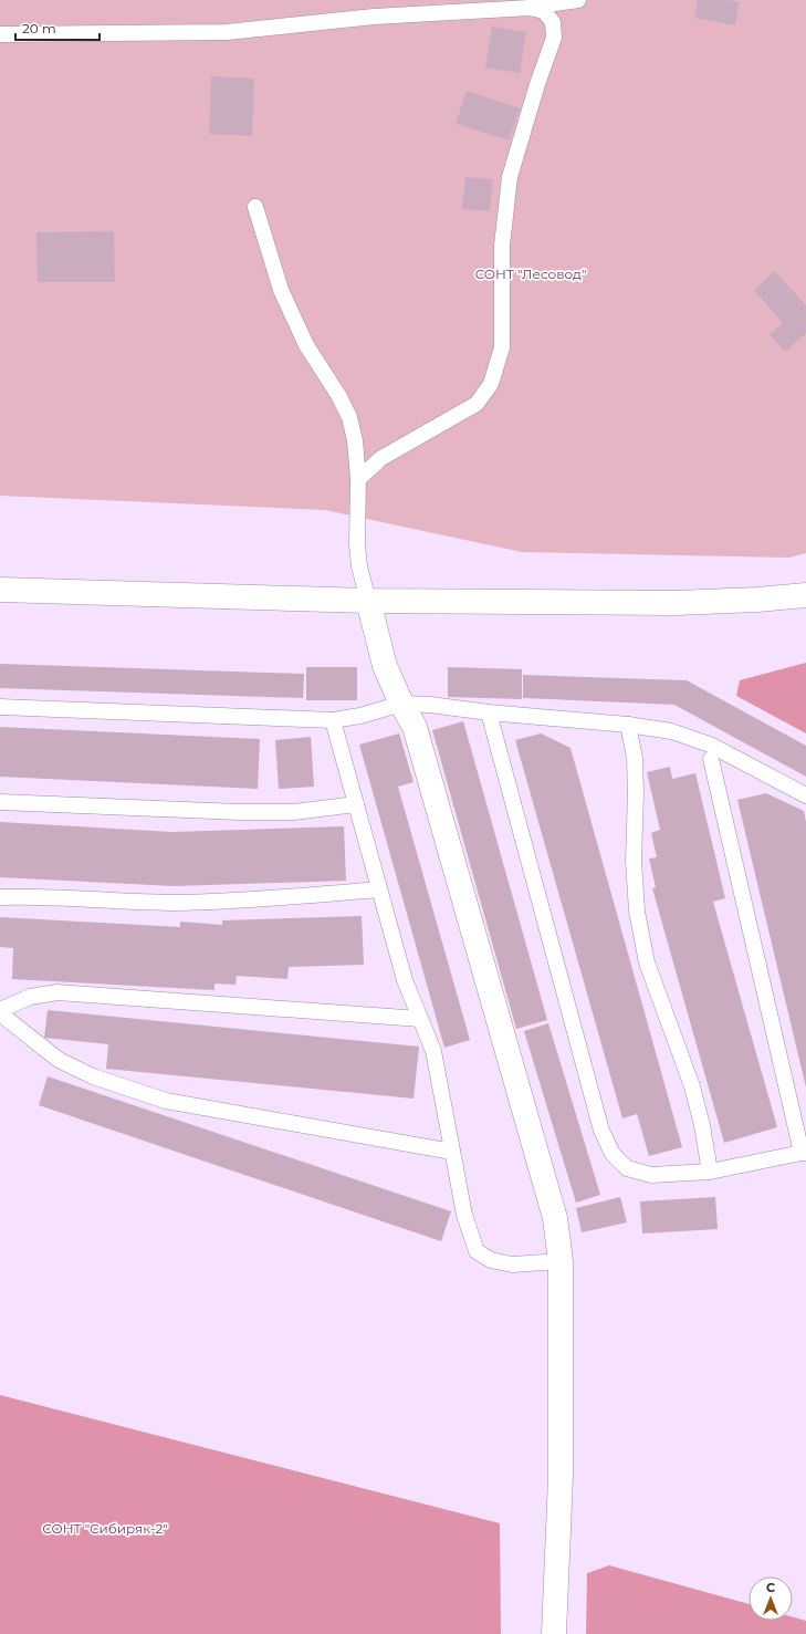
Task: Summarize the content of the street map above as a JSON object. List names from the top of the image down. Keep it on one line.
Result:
{"parks":["СОНТ \"Лесовод\"","СОНТ \"Сибиряк-2\""],"scale_bar":"20 m","north":"top"}
